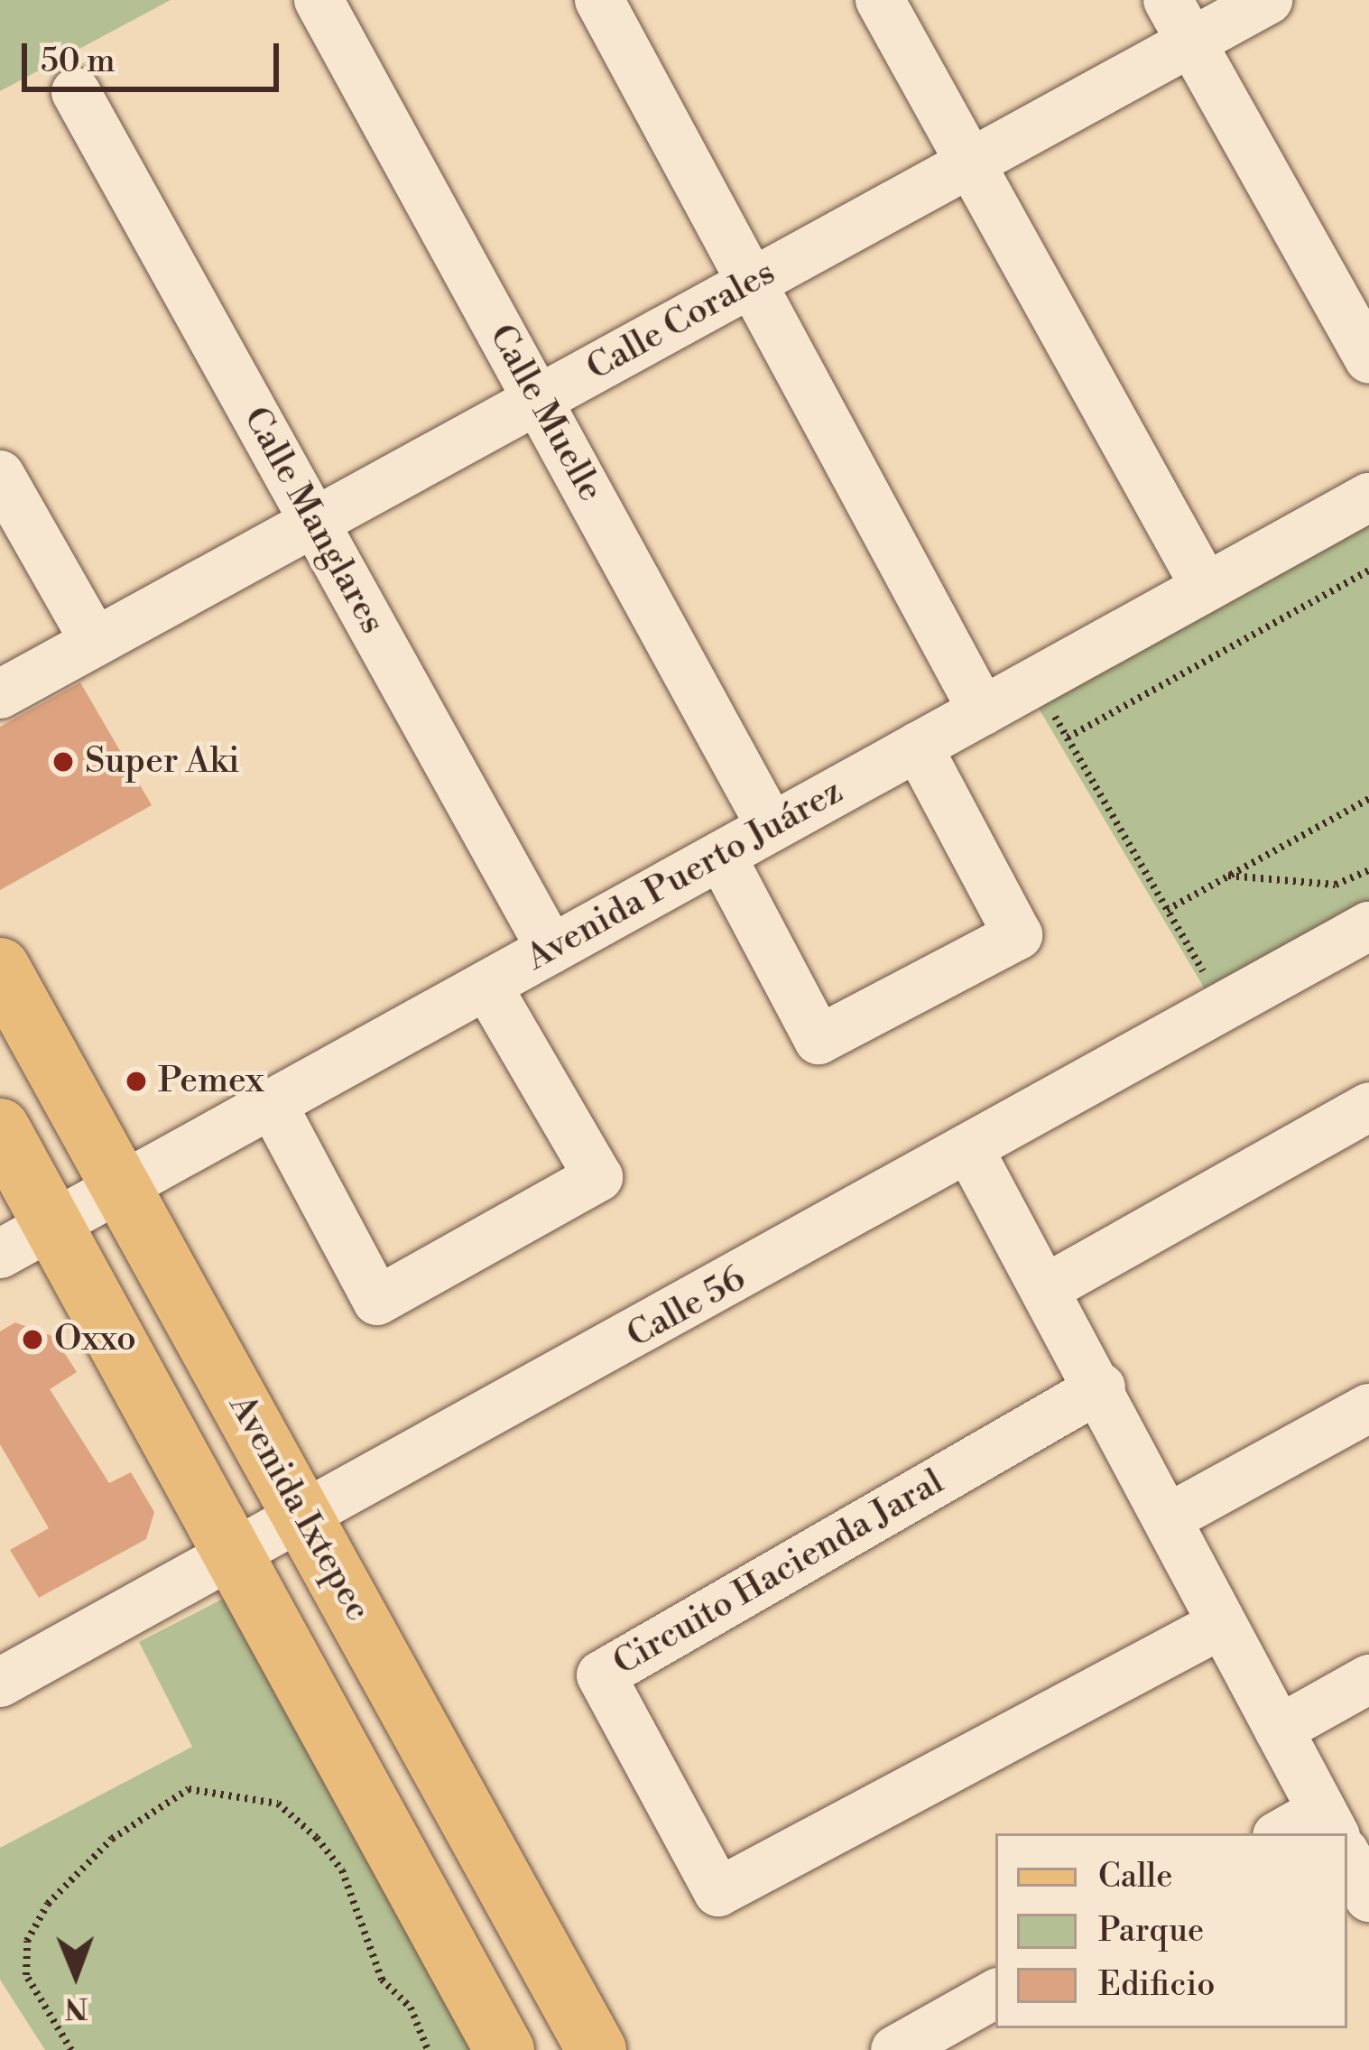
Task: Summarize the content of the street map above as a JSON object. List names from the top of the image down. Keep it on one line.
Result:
{"streets":{"main road":["Avenida Ixtepec"],"street":["Calle Corales","Calle Muelle","Calle Manglares","Avenida Puerto Juárez","Calle 56","Circuito Hacienda Jaral"]},"crossings":[["Calle Corales","Calle Muelle"],["Calle Corales","Calle Manglares"],["Calle Muelle","Avenida Puerto Juárez"],["Calle Manglares","Avenida Puerto Juárez"],["Avenida Puerto Juárez","Avenida Ixtepec"],["Calle 56","Avenida Ixtepec"]],"places":["Super Aki","Pemex","Oxxo"],"legend":["Calle","Parque","Edificio"],"scale_bar":"50 m","north":"bottom"}
